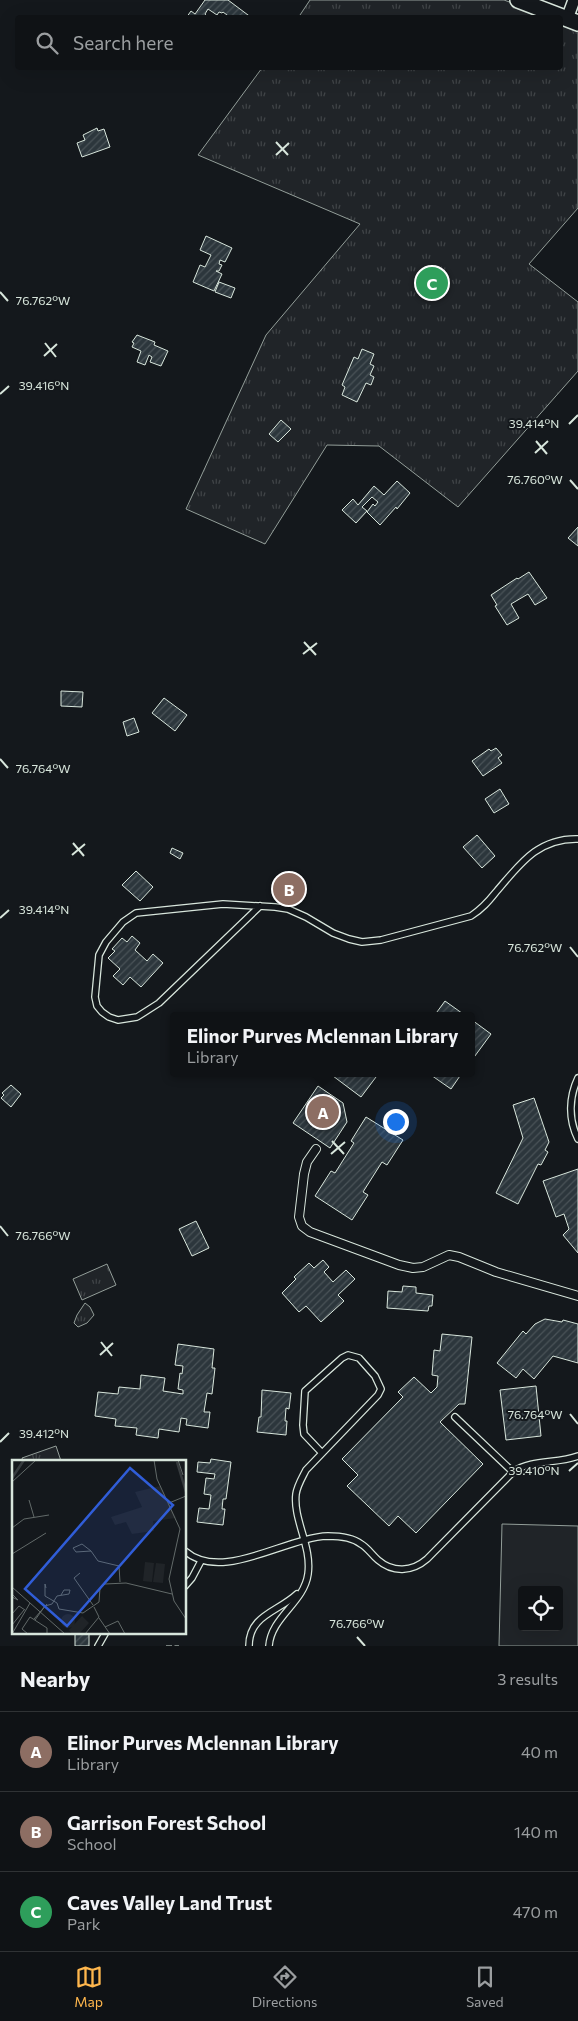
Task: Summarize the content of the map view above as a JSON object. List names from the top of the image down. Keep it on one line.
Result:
{"page":{"search":"Search here","pins":["C","B","A"],"popup":["Elinor Purves Mclennan Library","Library"],"heading":["Nearby","3 results"],"list":[{"mark":"A","name":"Elinor Purves Mclennan Library","note":"Library","value":"40 m"},{"mark":"B","name":"Garrison Forest School","note":"School","value":"140 m"},{"mark":"C","name":"Caves Valley Land Trust","note":"Park","value":"470 m"}],"nav":["Map","Directions","Saved"]},"coordinates":["76.762°W","39.416°N","39.414°N","76.760°W","76.764°W","76.766°W","39.412°N","39.410°N"]}
